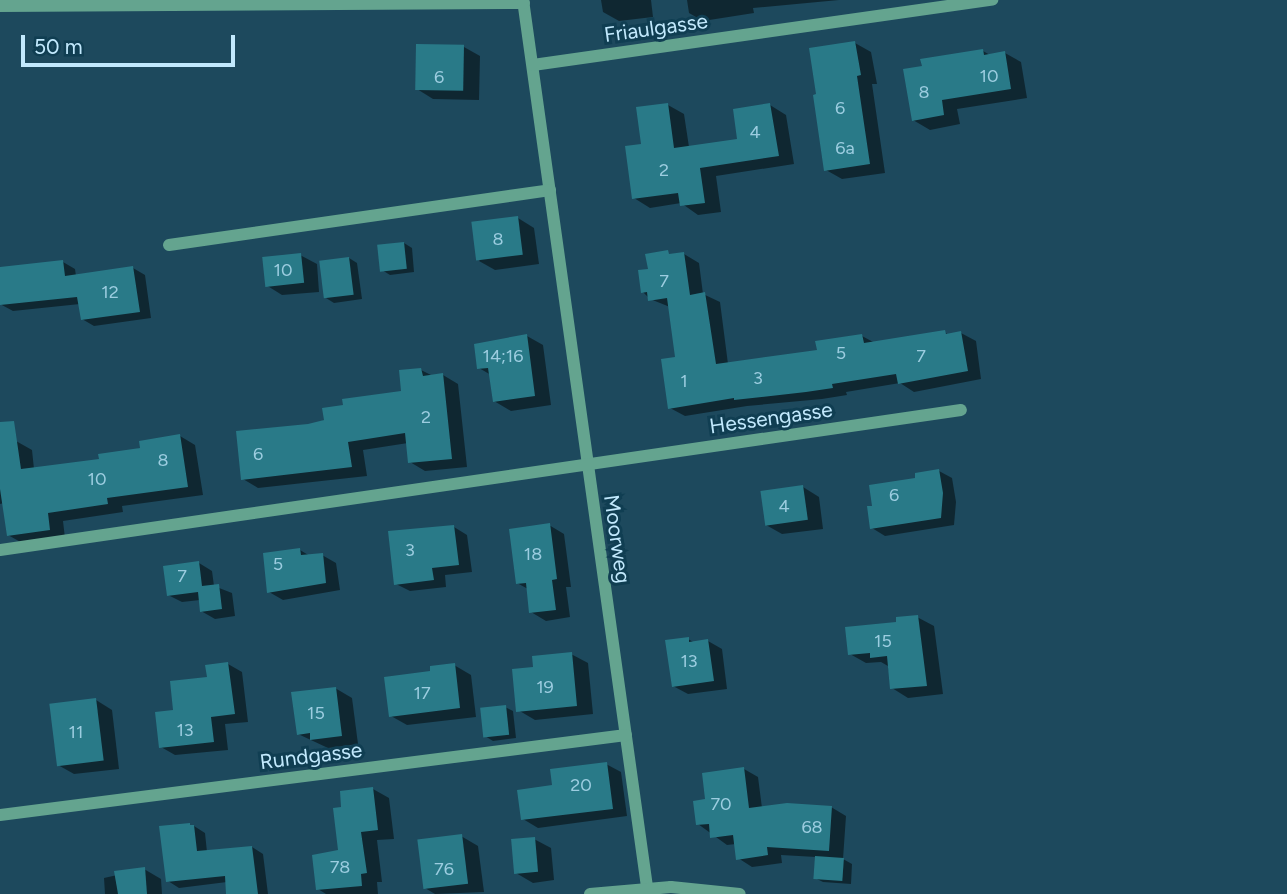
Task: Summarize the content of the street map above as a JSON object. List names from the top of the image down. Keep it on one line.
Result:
{"streets":{"street":["Friaulgasse","Hessengasse","Moorweg","Rundgasse"]},"crossings":[["Friaulgasse","Moorweg"],["Hessengasse","Moorweg"],["Moorweg","Rundgasse"]],"house_numbers":["10","6","8","6","4","6a","2","8","10","7","12","5","14;16","7","3","1","2","6","8","10","6","4","3","18","5","7","15","13","19","17","15","13","11","20","70","68","78","76"],"scale_bar":"50 m"}
